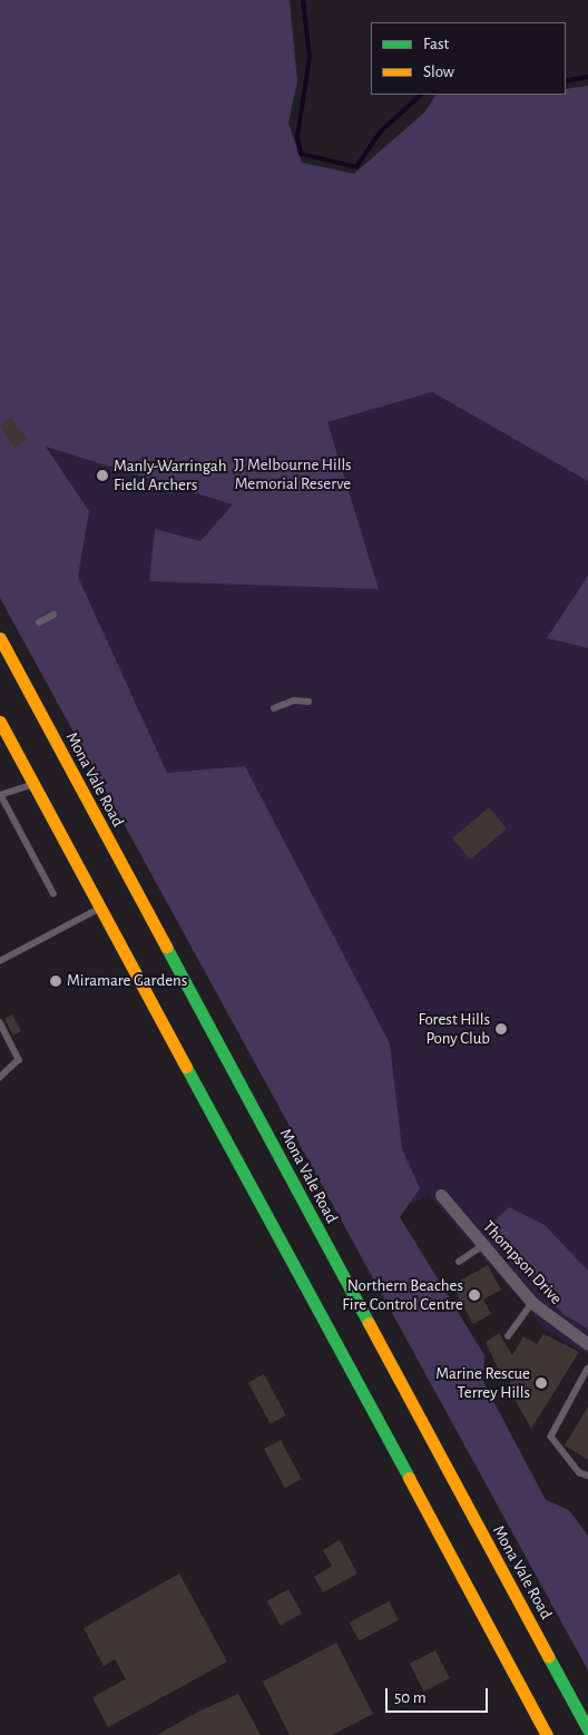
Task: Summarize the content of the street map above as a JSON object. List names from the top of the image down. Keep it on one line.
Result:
{"streets":{"highway":["Mona Vale Road"],"street":["Thompson Drive"]},"parks":["JJ Melbourne Hills Memorial Reserve"],"places":["Manly-Warringah Field Archers","Miramare Gardens","Forest Hills Pony Club","Northern Beaches Fire Control Centre","Marine Rescue Terrey Hills"],"legend":["Fast","Slow"],"scale_bar":"50 m"}
